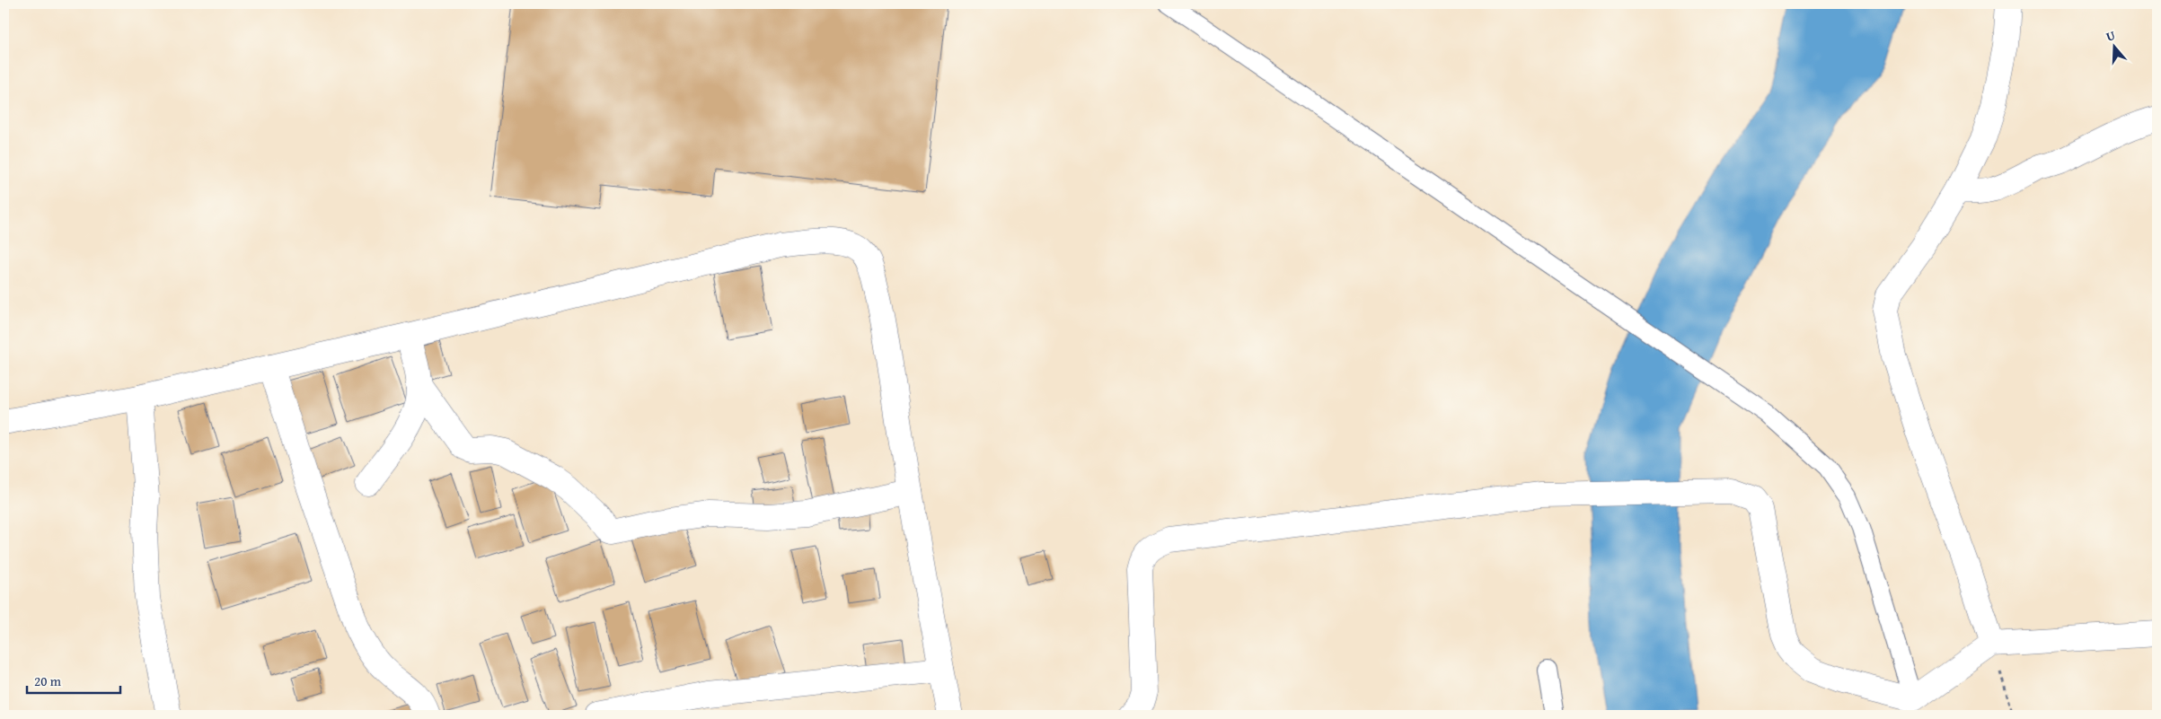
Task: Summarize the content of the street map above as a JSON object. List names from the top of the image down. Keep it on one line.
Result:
{"scale_bar":"20 m","north":"top"}
